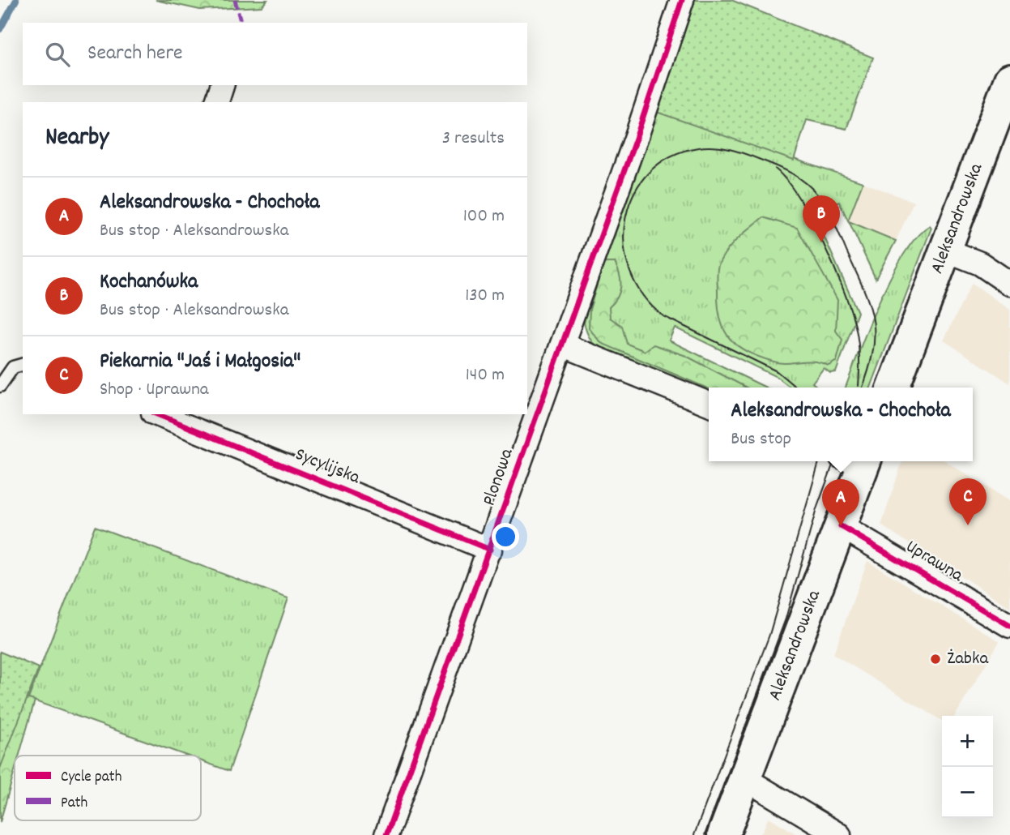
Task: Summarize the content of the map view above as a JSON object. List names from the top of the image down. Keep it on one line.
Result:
{"streets":{"main road":["Aleksandrowska"],"street":["Sycylijska","Plonowa","Uprawna"]},"crossings":[["Aleksandrowska","Uprawna"],["Sycylijska","Plonowa"]],"places":["Żabka"],"legend":["Cycle path","Path"],"page":{"search":"Search here","heading":["Nearby","3 results"],"list":[{"mark":"A","name":"Aleksandrowska - Chochoła","note":"Bus stop · Aleksandrowska","value":"100 m"},{"mark":"B","name":"Kochanówka","note":"Bus stop · Aleksandrowska","value":"130 m"},{"mark":"C","name":"Piekarnia \"Jaś i Małgosia\"","note":"Shop · Uprawna","value":"140 m"}],"pins":["B","C","A"],"popup":["Aleksandrowska - Chochoła","Bus stop"],"map_buttons":["+","−"]}}
